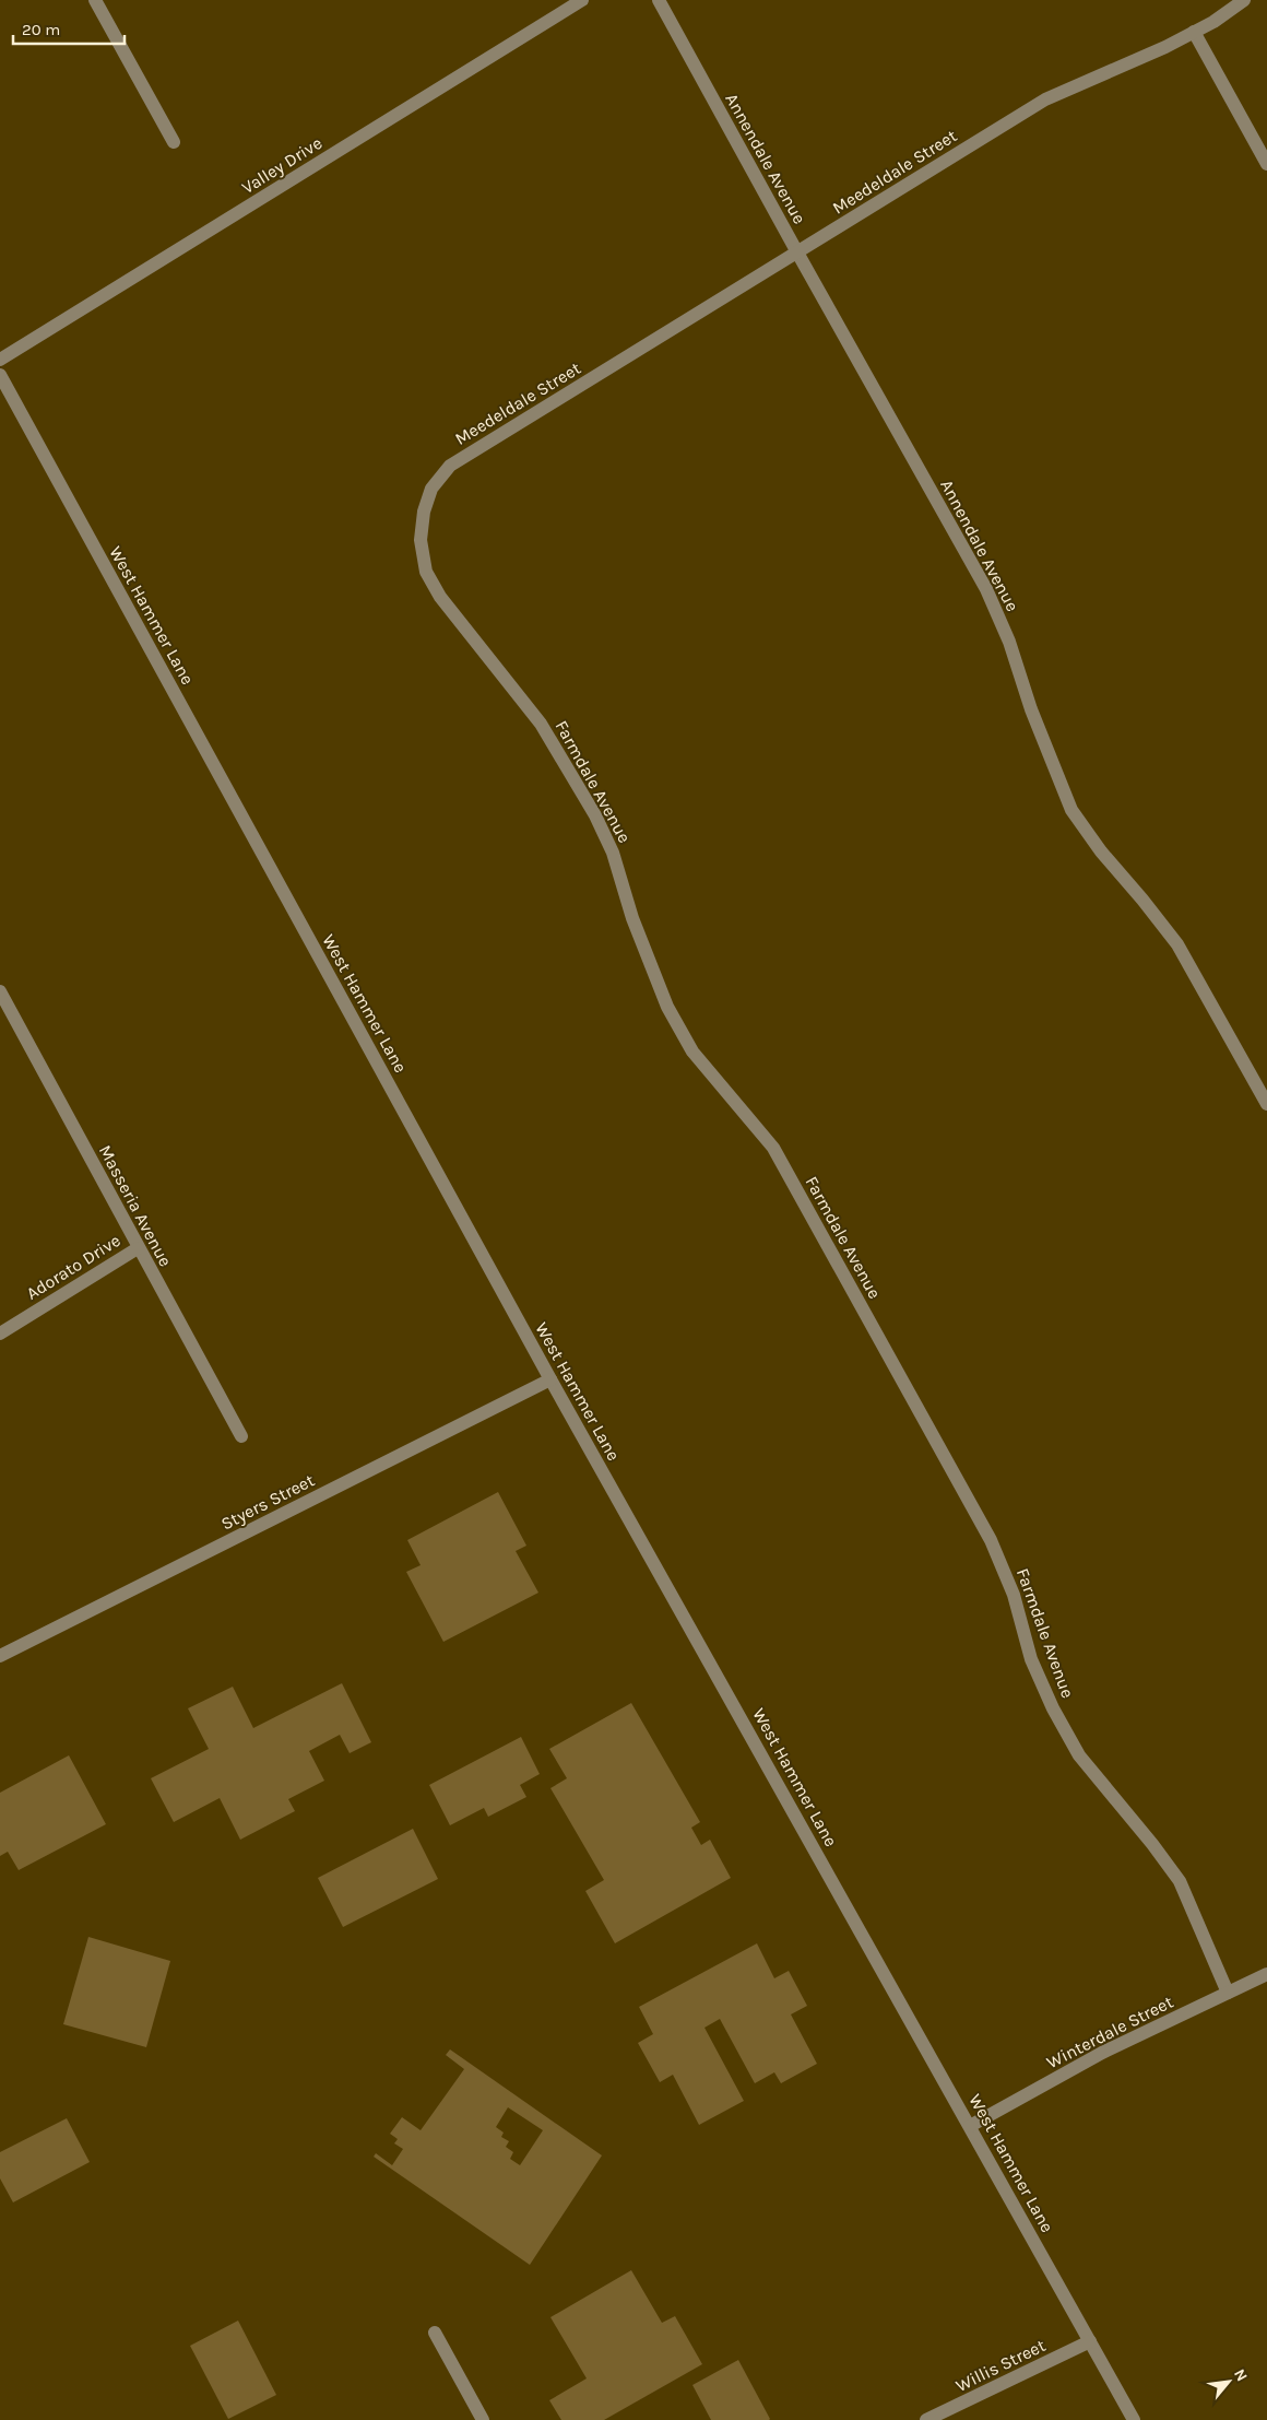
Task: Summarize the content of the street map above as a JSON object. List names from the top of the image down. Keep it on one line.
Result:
{"streets":{"street":["Annendale Avenue","Valley Drive","Meedeldale Street","West Hammer Lane","Farmdale Avenue","Masseria Avenue","Adorato Drive","Styers Street","Winterdale Street","Willis Street"]},"crossings":[["Annendale Avenue","Meedeldale Street"],["Meedeldale Street","Farmdale Avenue"],["West Hammer Lane","Styers Street"],["West Hammer Lane","Winterdale Street"],["West Hammer Lane","Willis Street"],["Farmdale Avenue","Winterdale Street"],["Masseria Avenue","Adorato Drive"]],"scale_bar":"20 m","north":"top right"}
